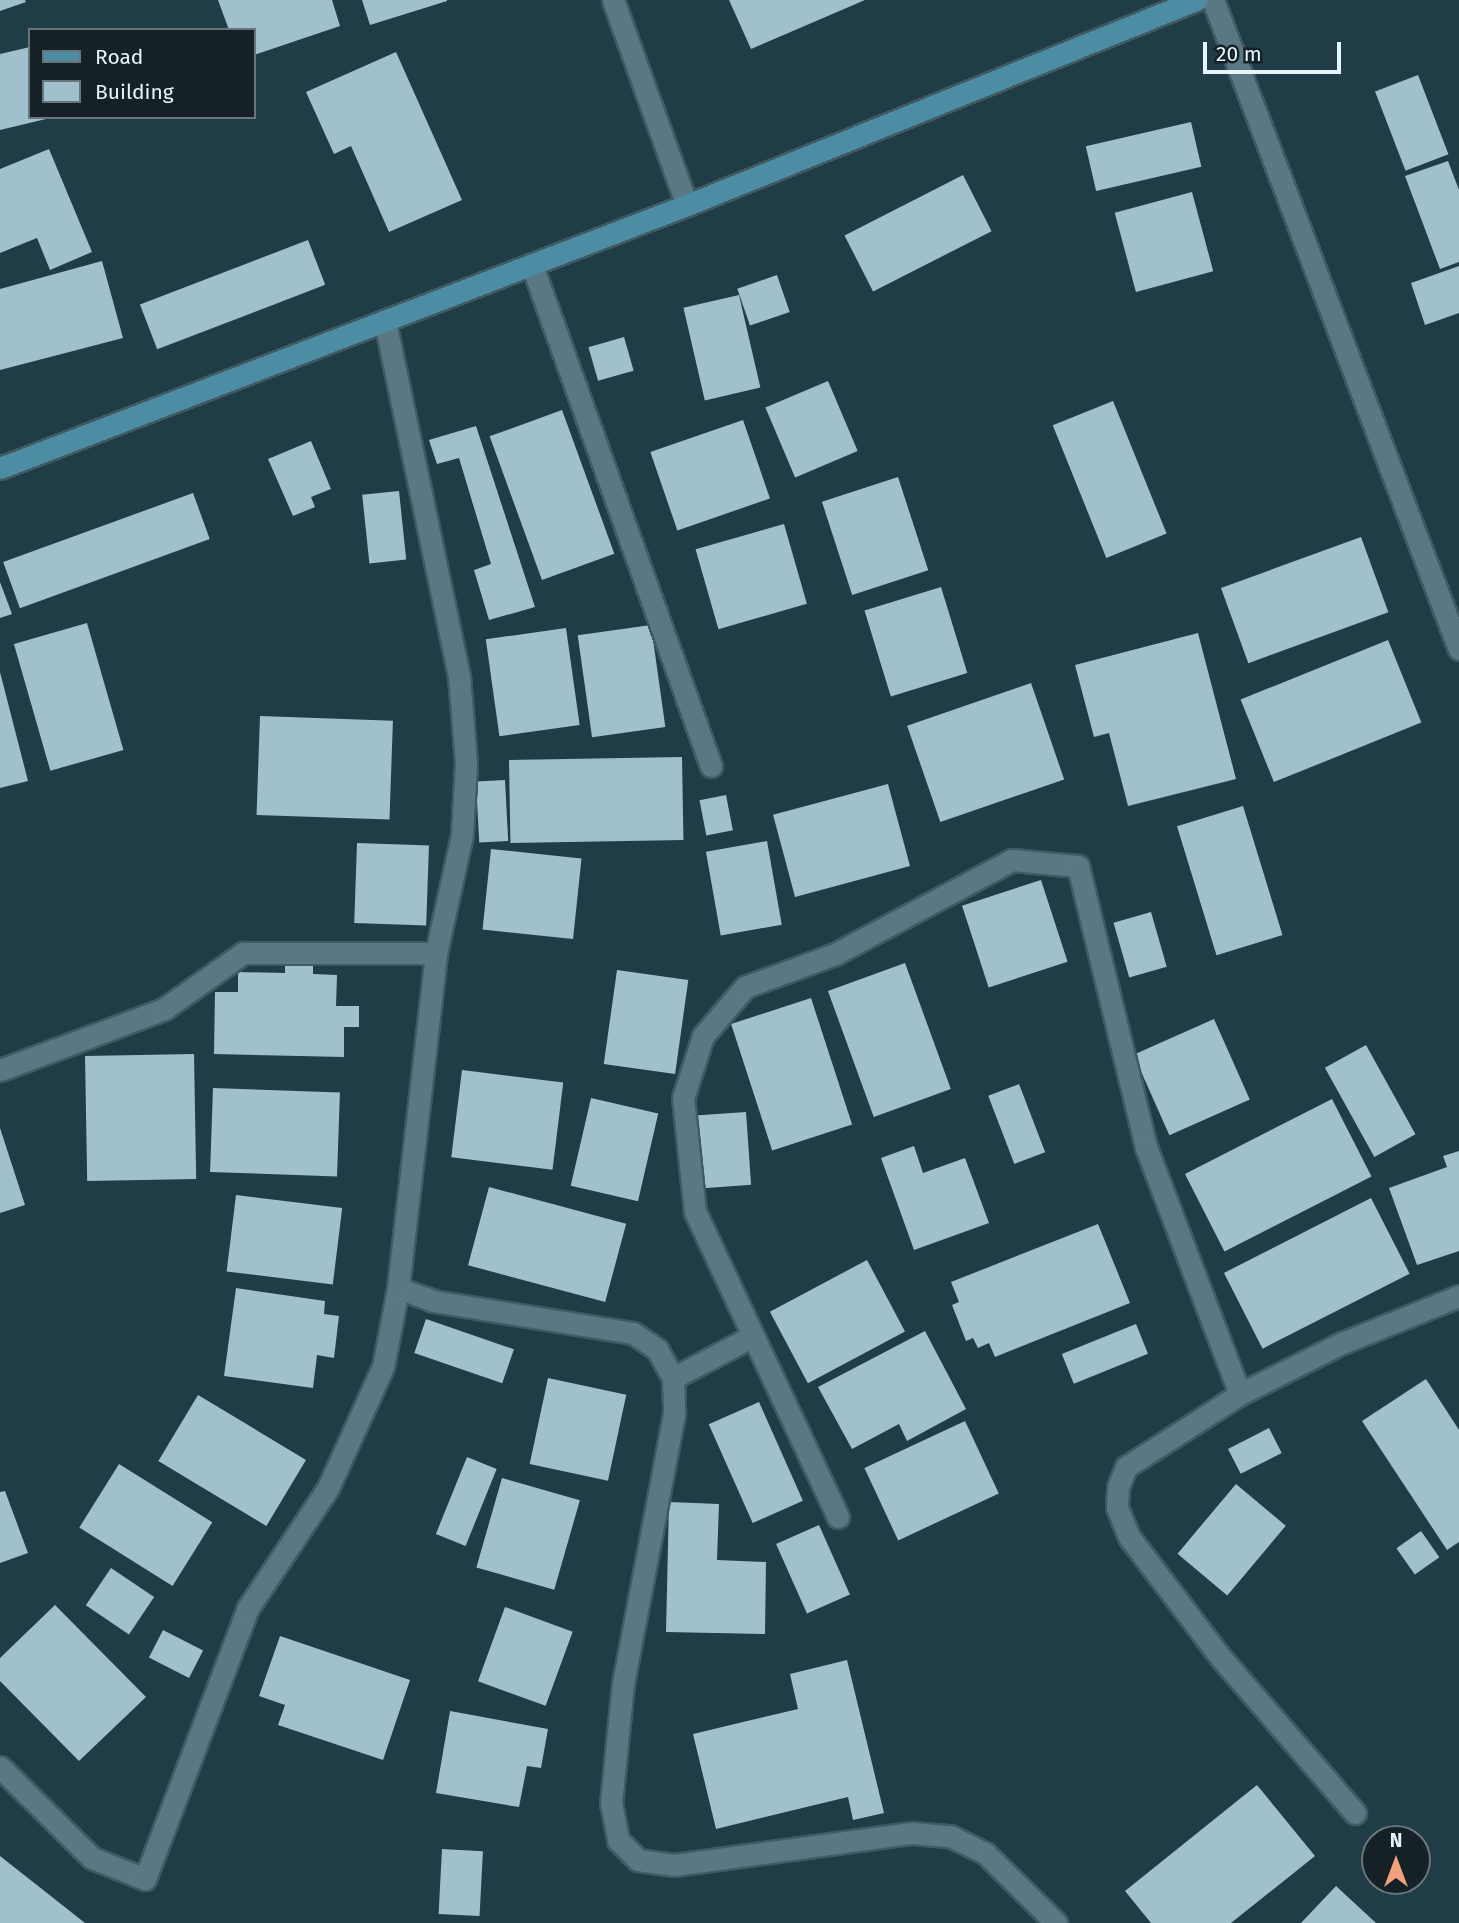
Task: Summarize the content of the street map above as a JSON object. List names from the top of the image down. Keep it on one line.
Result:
{"legend":["Road","Building"],"scale_bar":"20 m","north":"top"}
